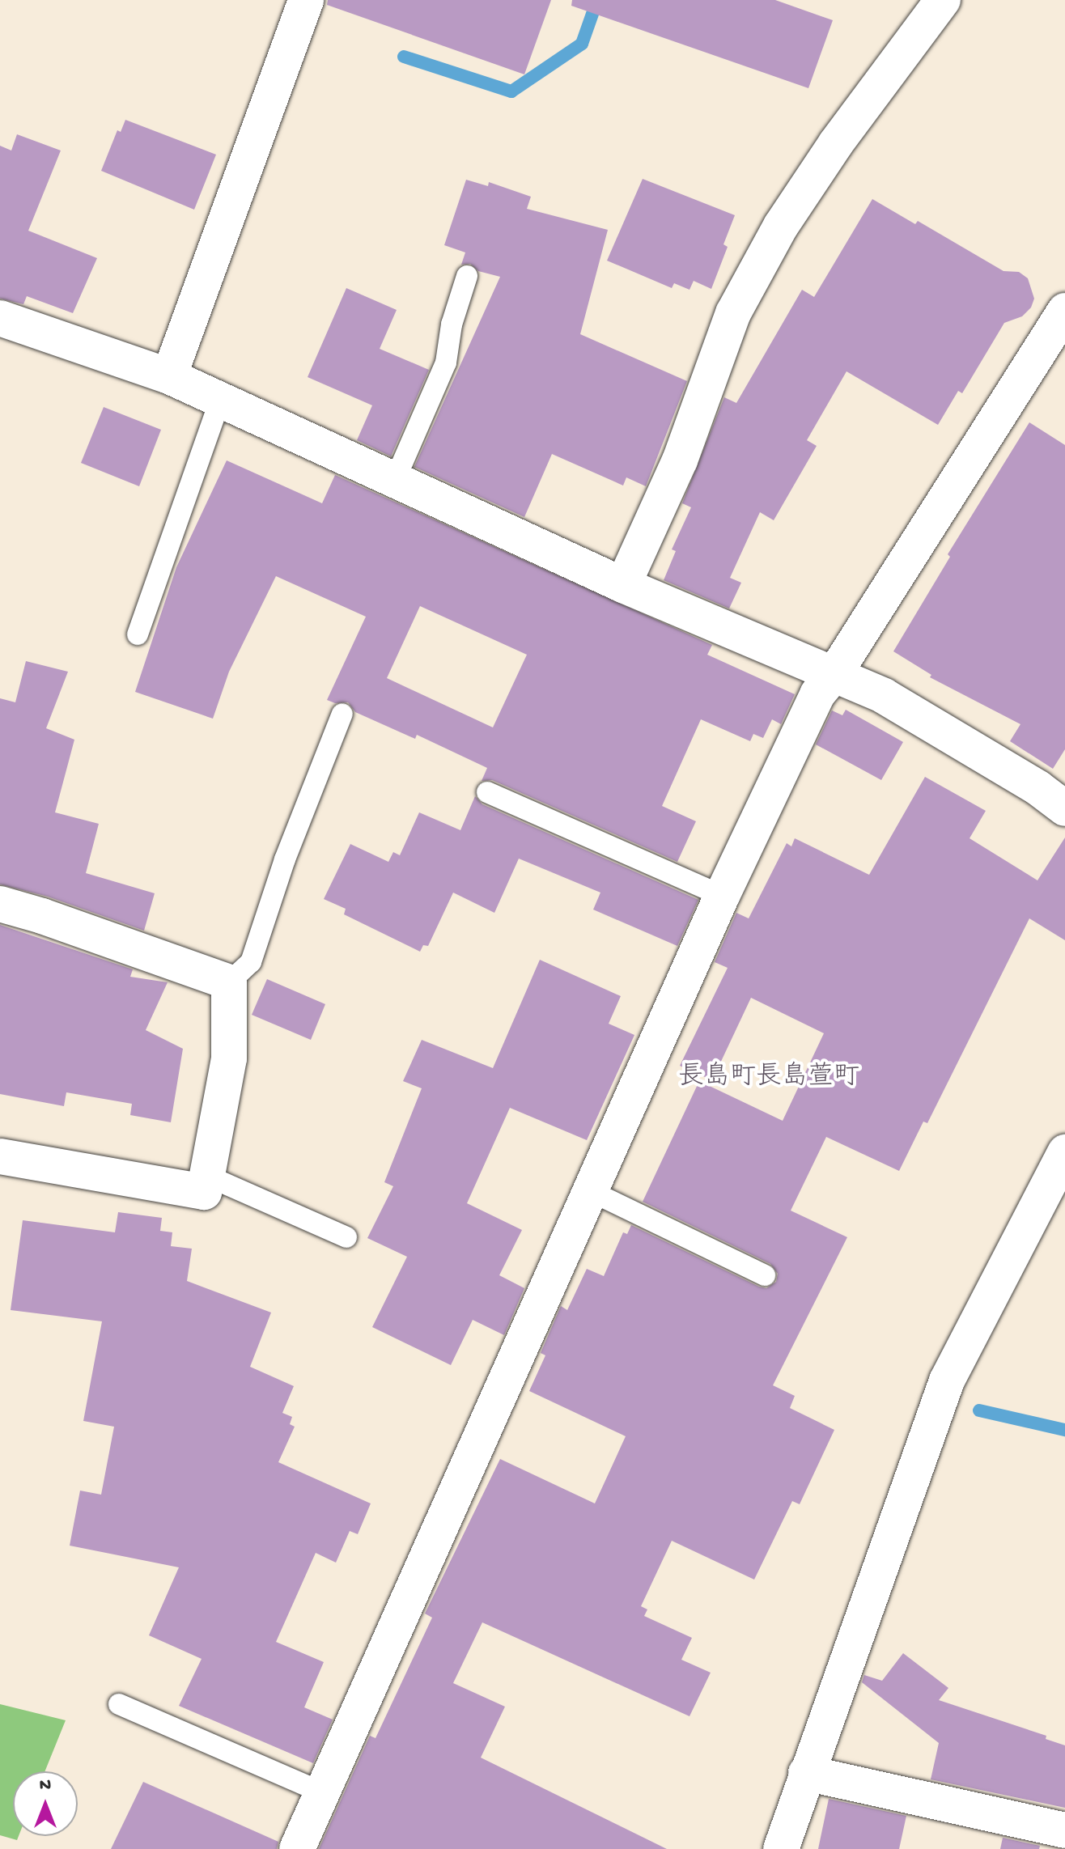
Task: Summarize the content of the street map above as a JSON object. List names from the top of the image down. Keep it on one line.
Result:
{"districts":["長島町長島萱町"],"north":"top"}
